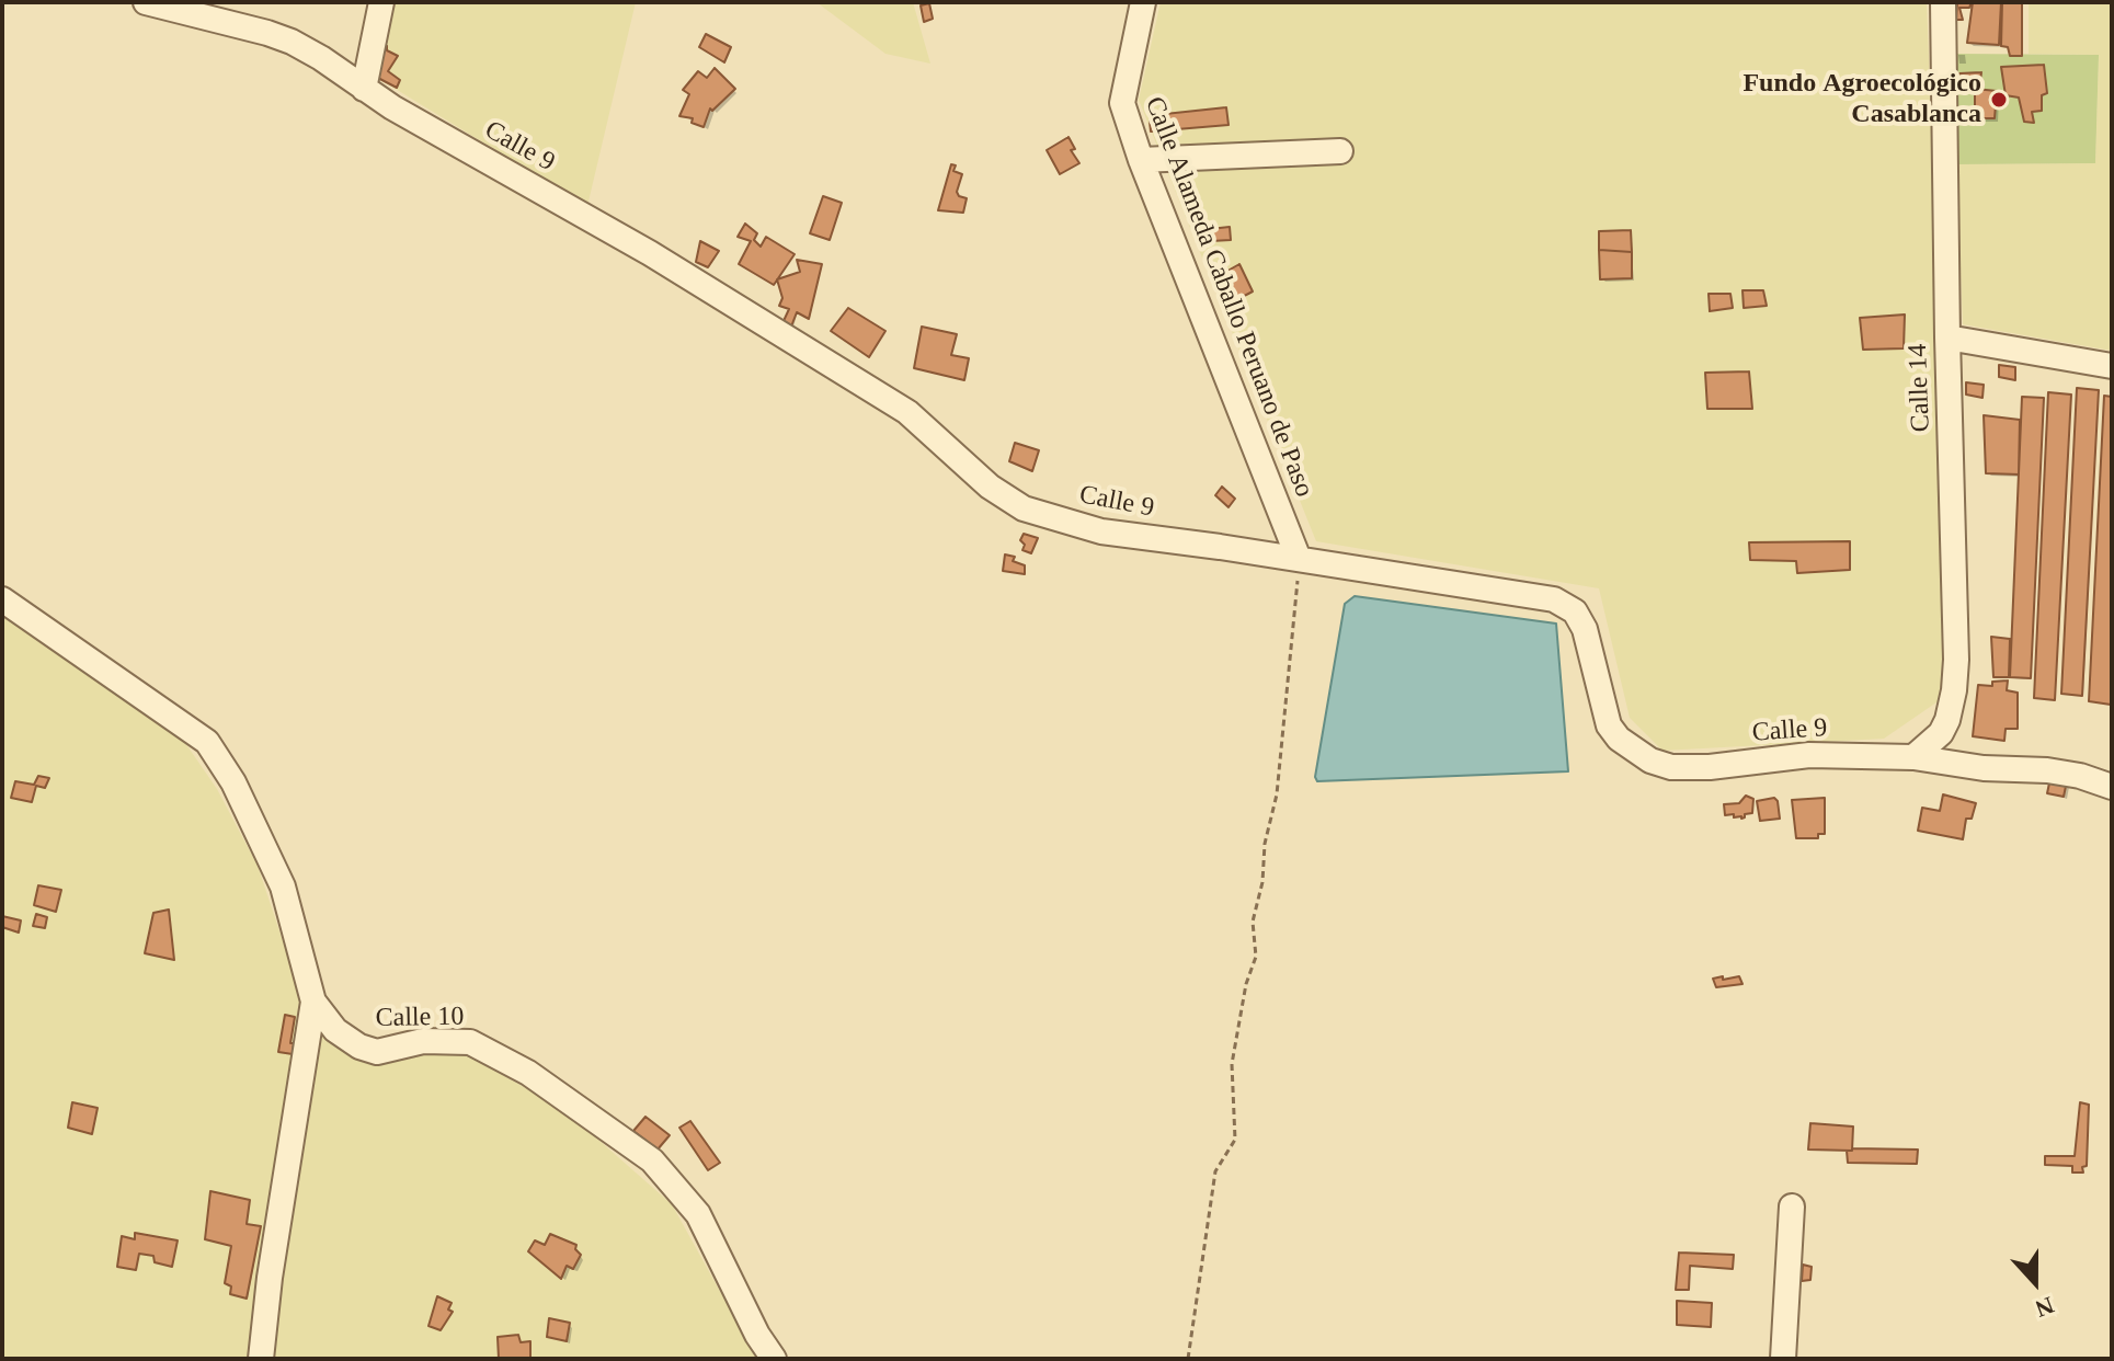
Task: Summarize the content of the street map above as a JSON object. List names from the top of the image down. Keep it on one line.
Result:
{"streets":{"street":["Calle 9","Calle Alameda Caballo Peruano de Paso","Calle 14","Calle 10"]},"crossings":[["Calle 9","Calle Alameda Caballo Peruano de Paso"],["Calle 9","Calle 14"]],"places":["Fundo Agroecológico Casablanca"],"north":"bottom"}
